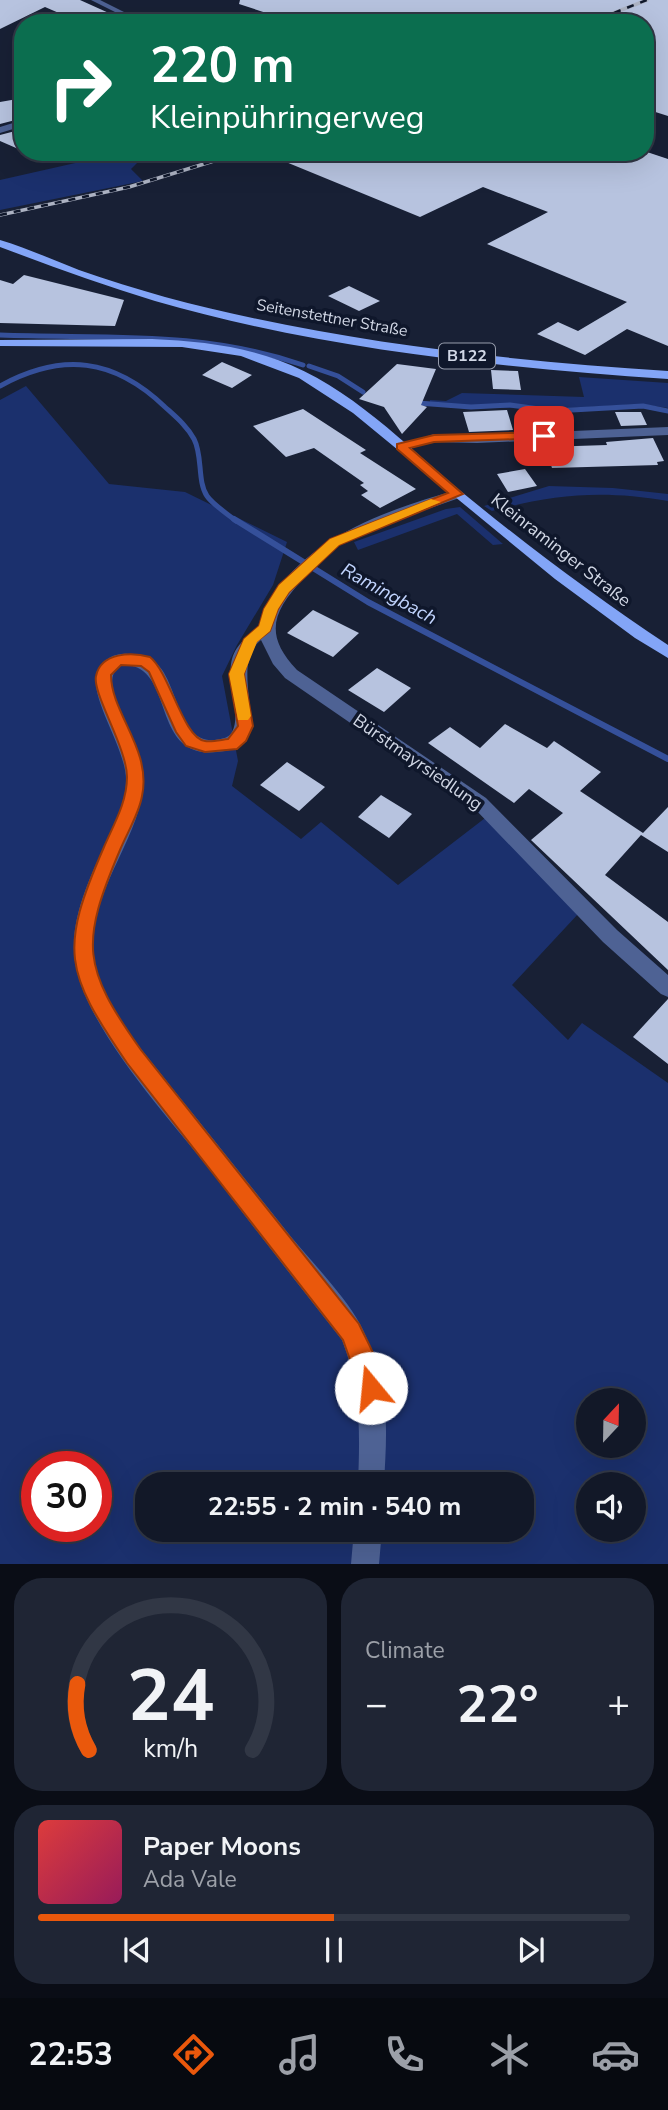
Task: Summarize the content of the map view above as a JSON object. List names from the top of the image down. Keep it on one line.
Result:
{"streets":{"main road":["Seitenstettner Straße","B122","Kleinraminger Straße"],"street":["Bürstmayrsiedlung"]},"water":["Ramingbach"],"north":"top","page":{"turn":["220 m","Kleinpühringerweg"],"limit":"30","trip":"22:55 · 2 min · 540 m","tile":"Climate","heat":["−","22°","+"],"song":["Paper Moons","Ada Vale"],"tabs":"22:53","gauge":["24","km/h"]}}
